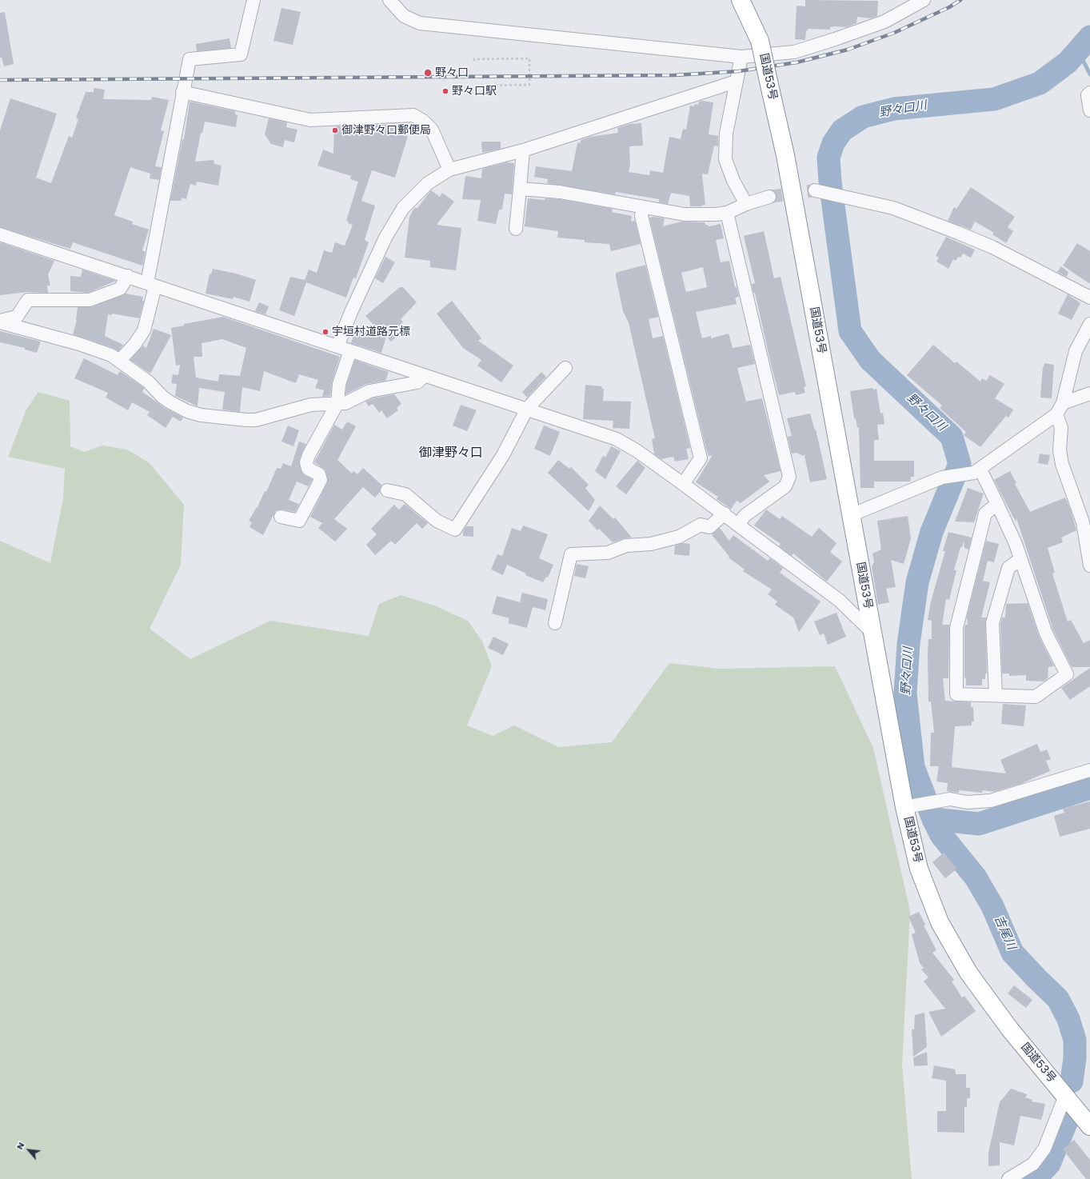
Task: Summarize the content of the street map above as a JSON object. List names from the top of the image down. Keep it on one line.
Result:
{"streets":{"highway":["国道53号"]},"districts":["御津野々口"],"water":["野々口川","吉尾川"],"places":["野々口","野々口駅","御津野々口郵便局","宇垣村道路元標"],"north":"top left"}
